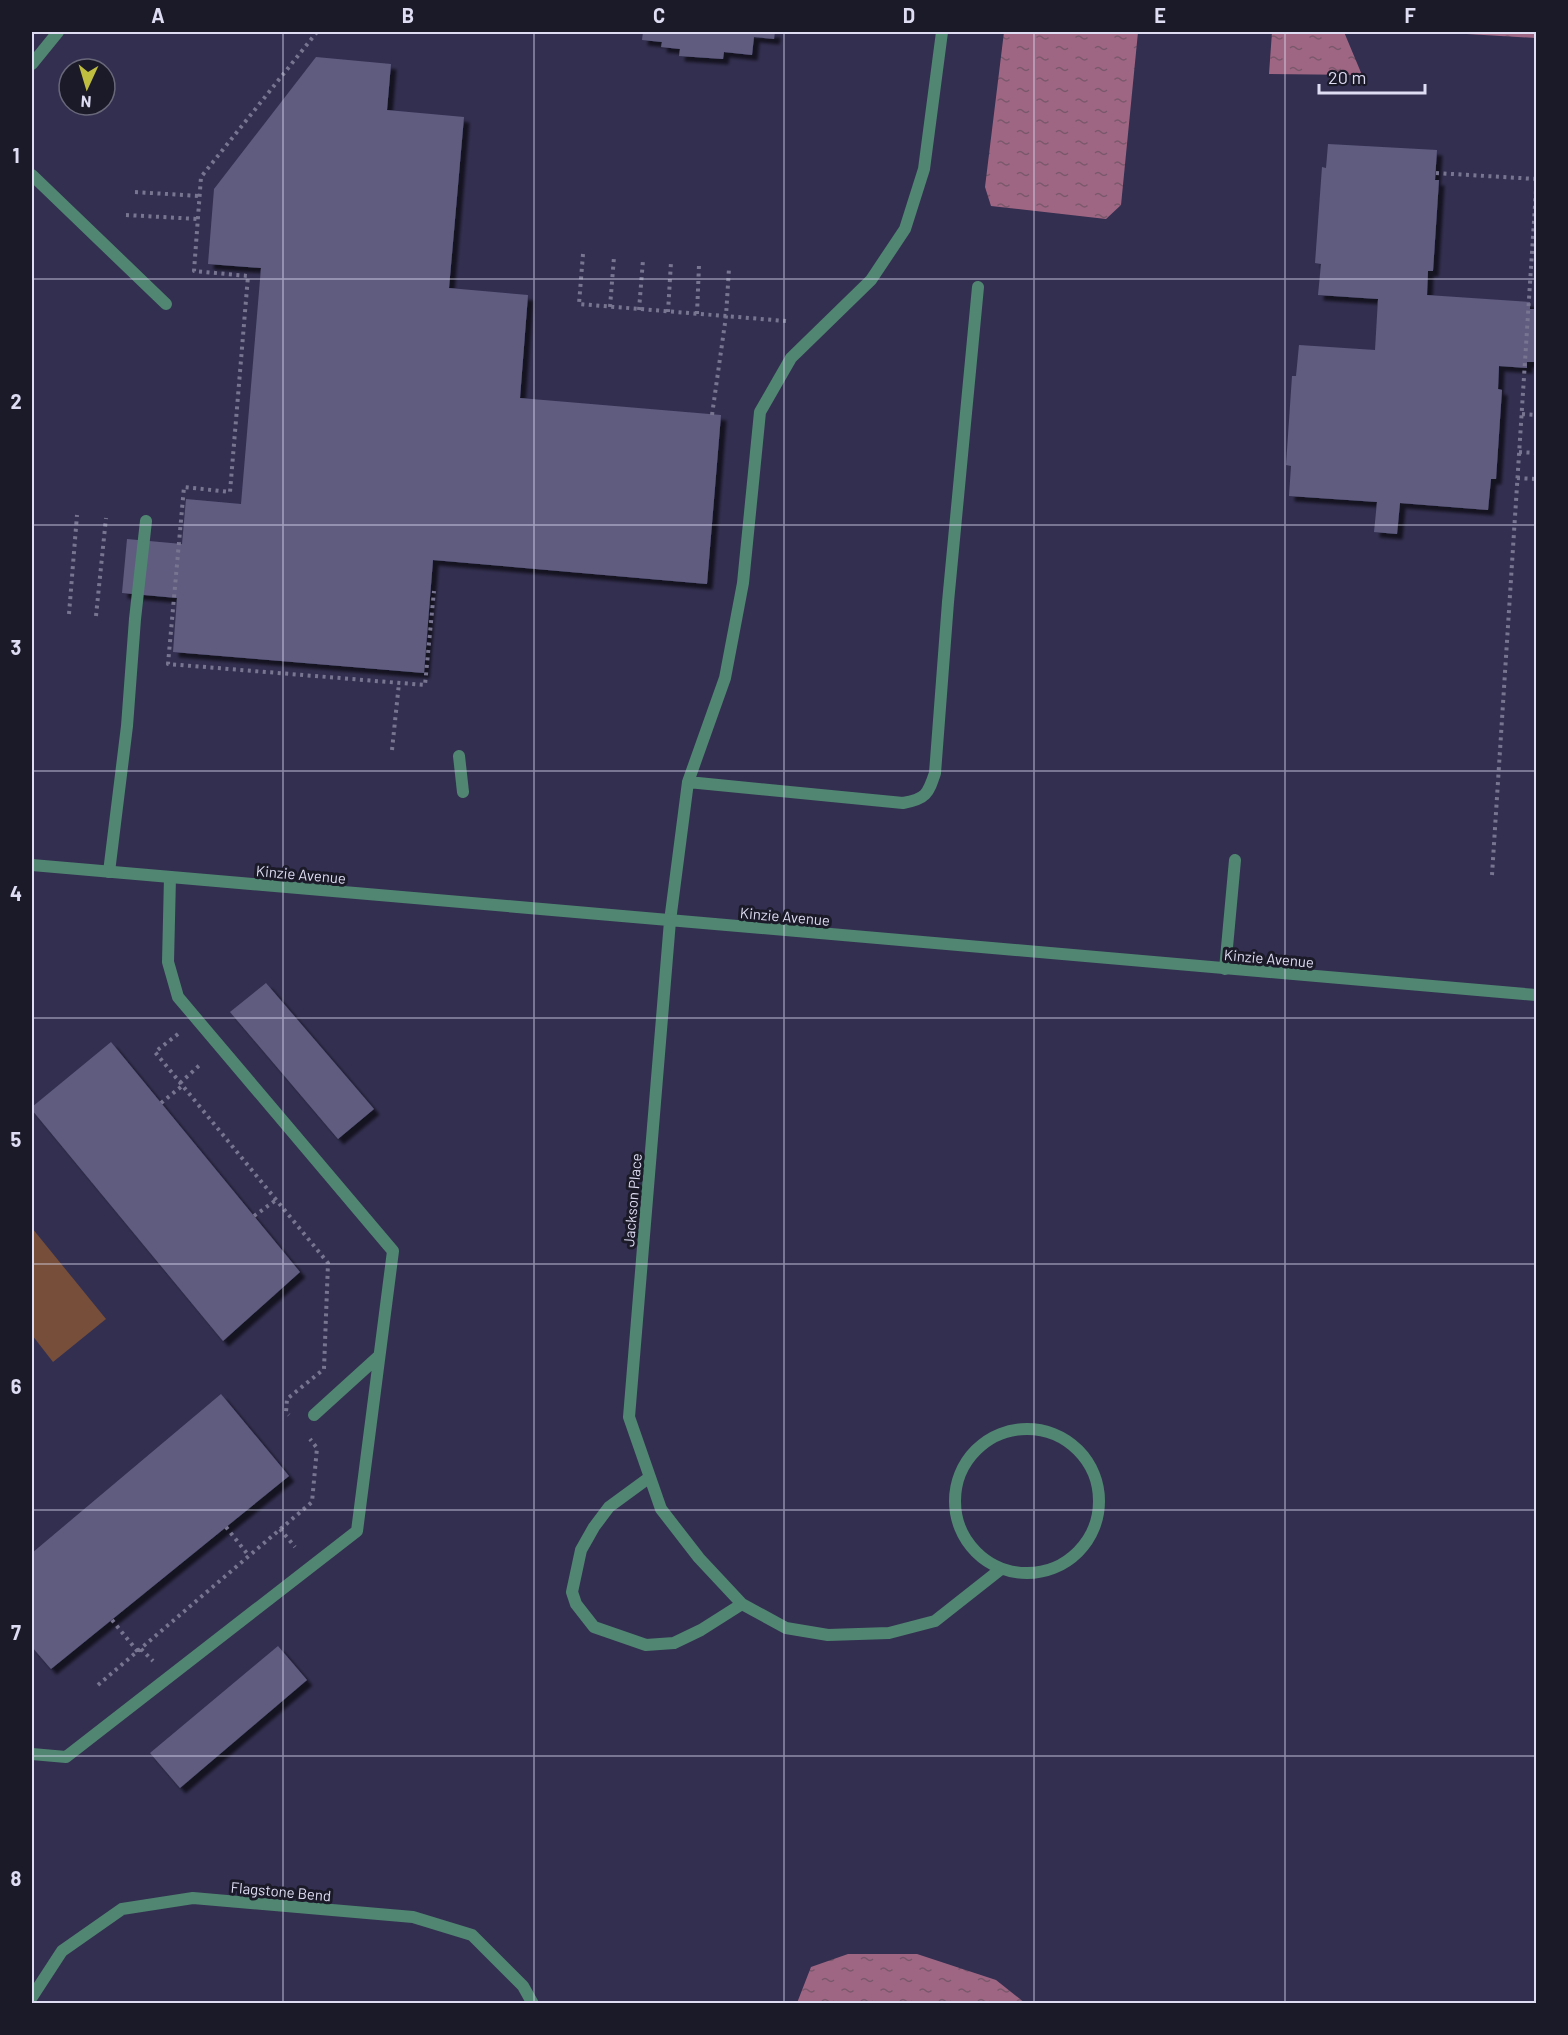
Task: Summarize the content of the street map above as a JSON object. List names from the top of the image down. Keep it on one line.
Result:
{"streets":{"street":["Kinzie Avenue","Jackson Place","Flagstone Bend"]},"crossings":[["Kinzie Avenue","Jackson Place"]],"scale_bar":"20 m","north":"bottom","grid":{"columns":["A","B","C","D","E","F"],"rows":["1","2","3","4","5","6","7","8"]}}
